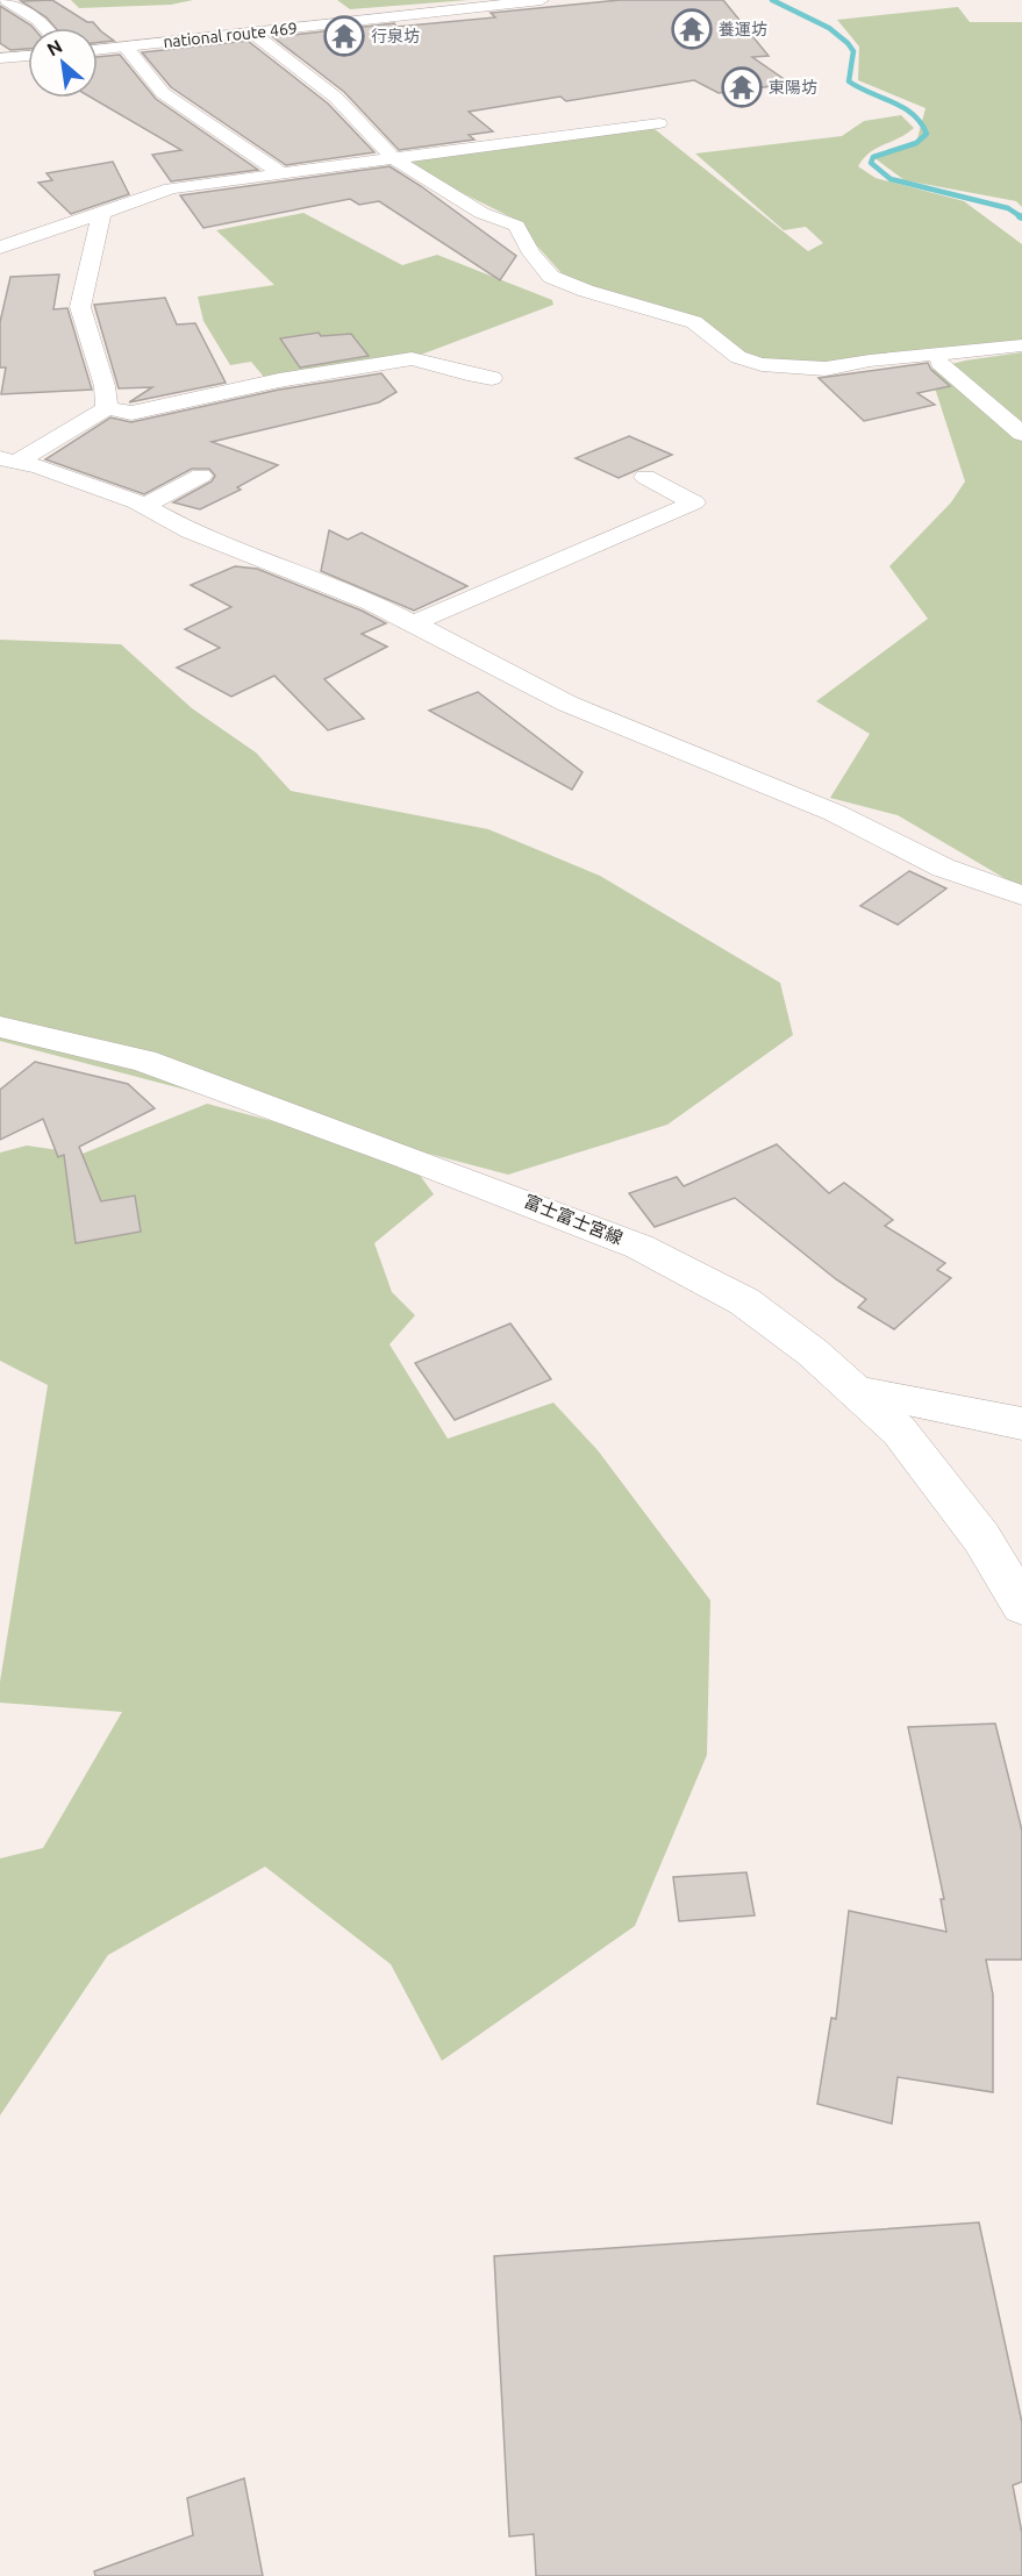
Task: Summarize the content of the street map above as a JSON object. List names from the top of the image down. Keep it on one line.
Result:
{"streets":{"main road":["national route 469","富士富士宮線"]},"places":{"temple":["養運坊","行泉坊","東陽坊"]},"north":"top left"}
